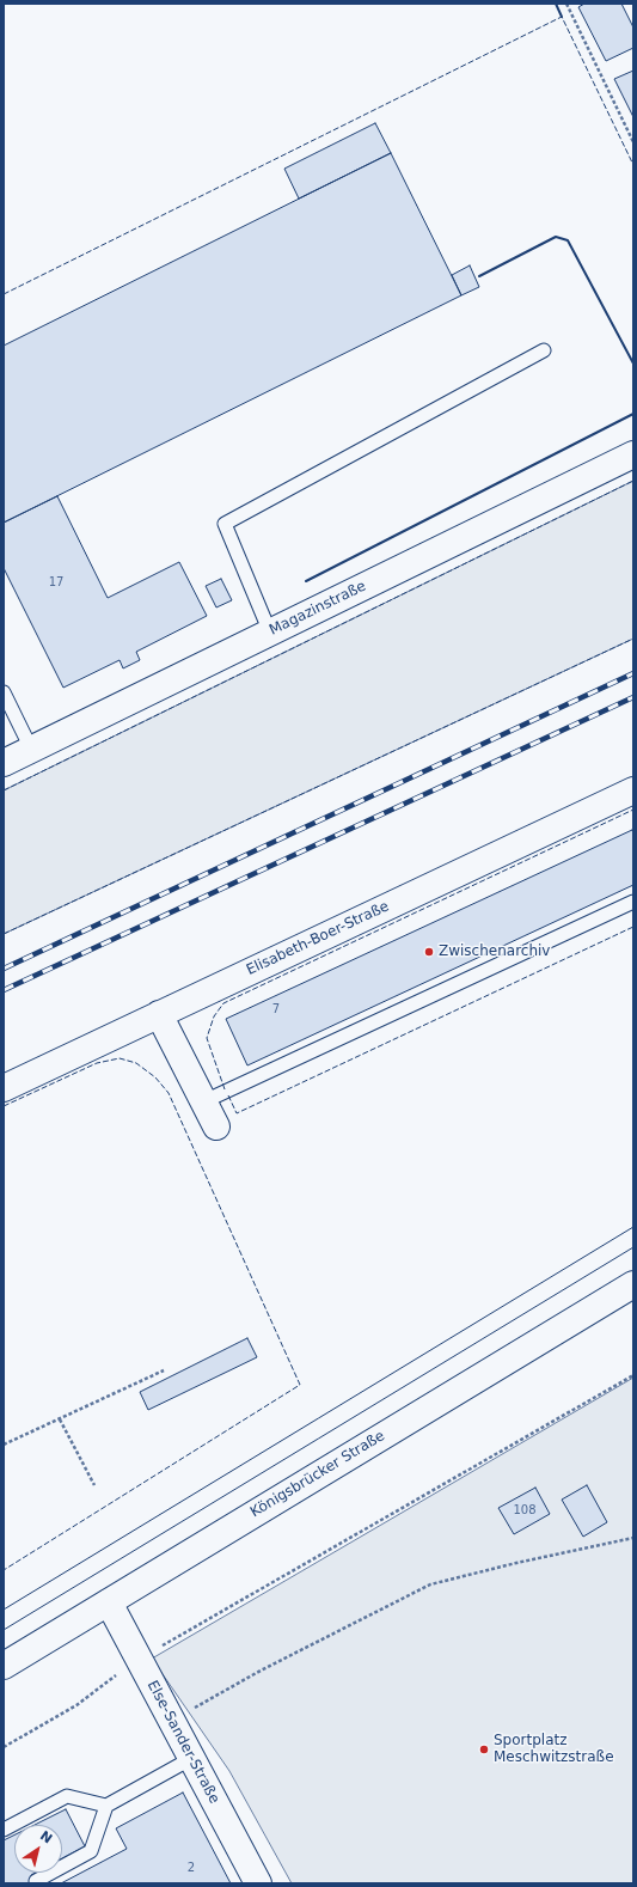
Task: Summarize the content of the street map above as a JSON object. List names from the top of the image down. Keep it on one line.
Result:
{"streets":{"street":["Magazinstraße","Elisabeth-Boer-Straße","Königsbrücker Straße","Else-Sander-Straße"]},"crossings":[["Königsbrücker Straße","Else-Sander-Straße"]],"places":["Zwischenarchiv","Sportplatz Meschwitzstraße"],"house_numbers":["17","7","108","2"],"north":"top right"}
